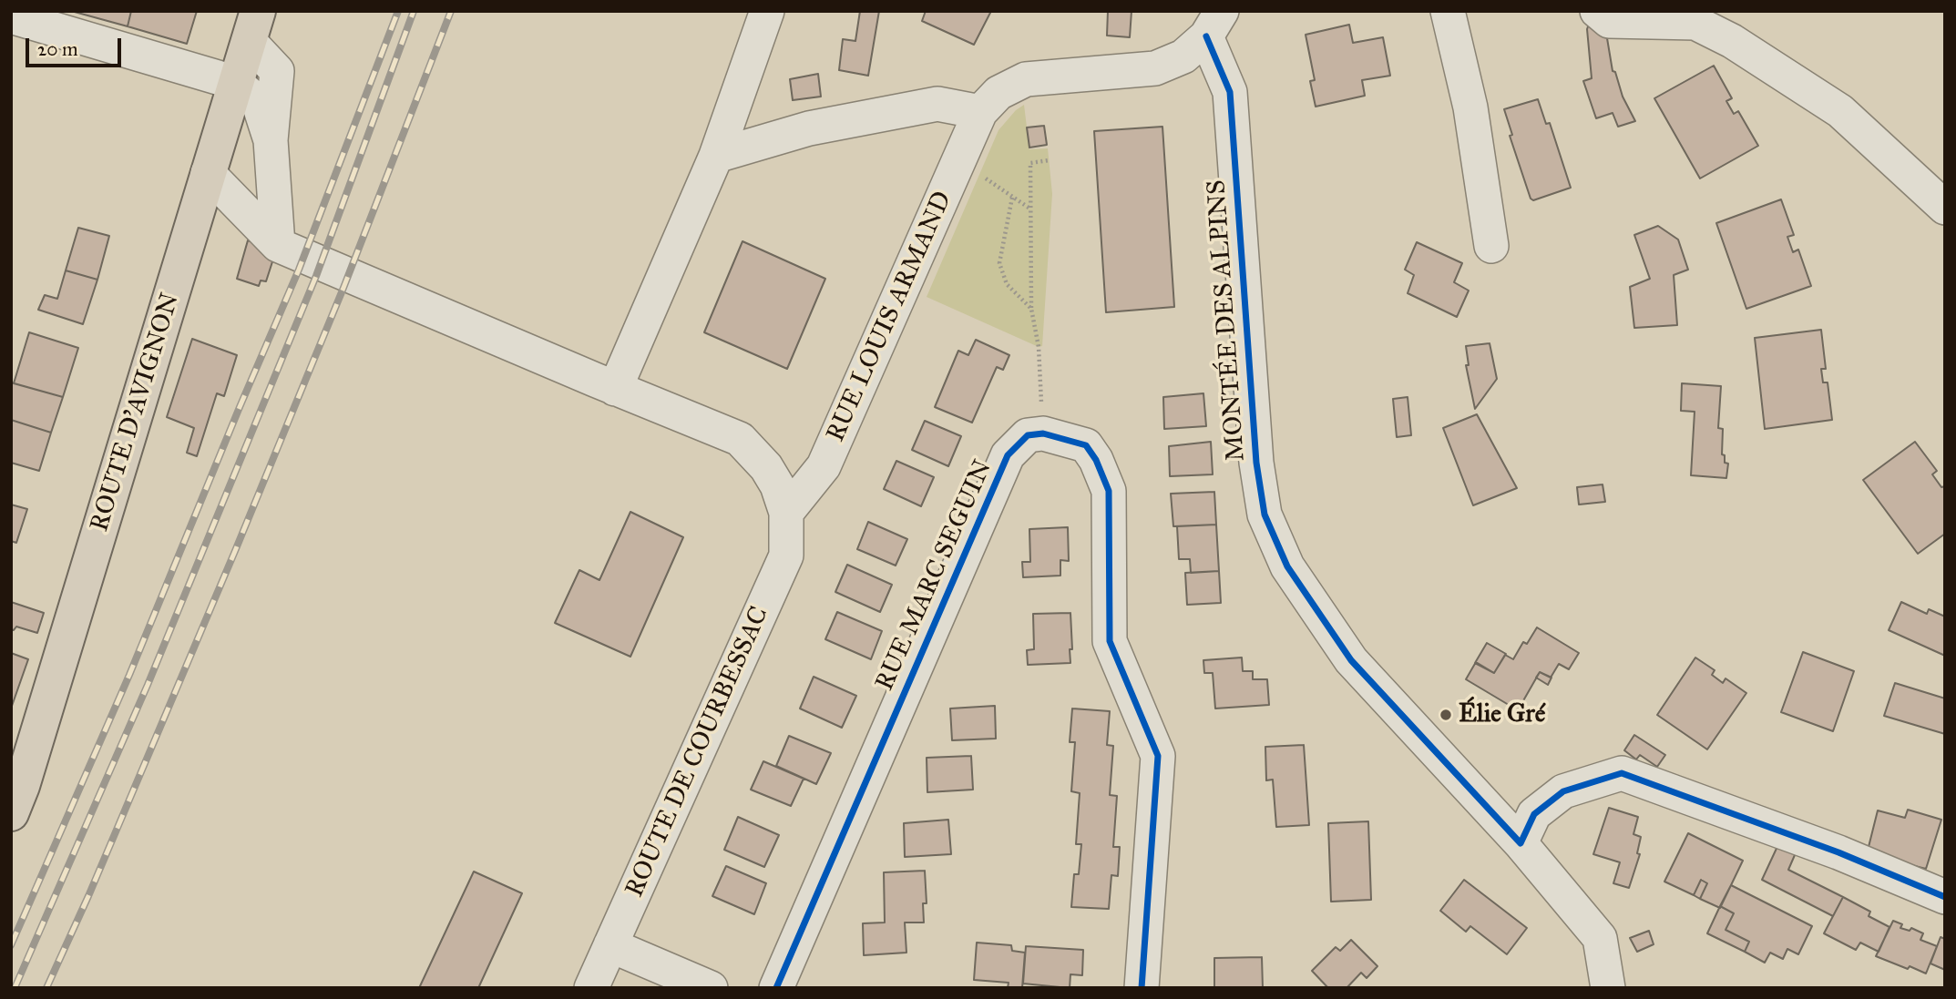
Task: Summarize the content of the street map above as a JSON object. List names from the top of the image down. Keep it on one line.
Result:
{"streets":{"main road":["ROUTE D'AVIGNON"],"street":["RUE LOUIS ARMAND","MONTÉE DES ALPINS","RUE MARC SEGUIN","ROUTE DE COURBESSAC"]},"crossings":[["RUE LOUIS ARMAND","MONTÉE DES ALPINS"],["RUE LOUIS ARMAND","ROUTE DE COURBESSAC"]],"places":["Élie Gré"],"scale_bar":"20 m"}
